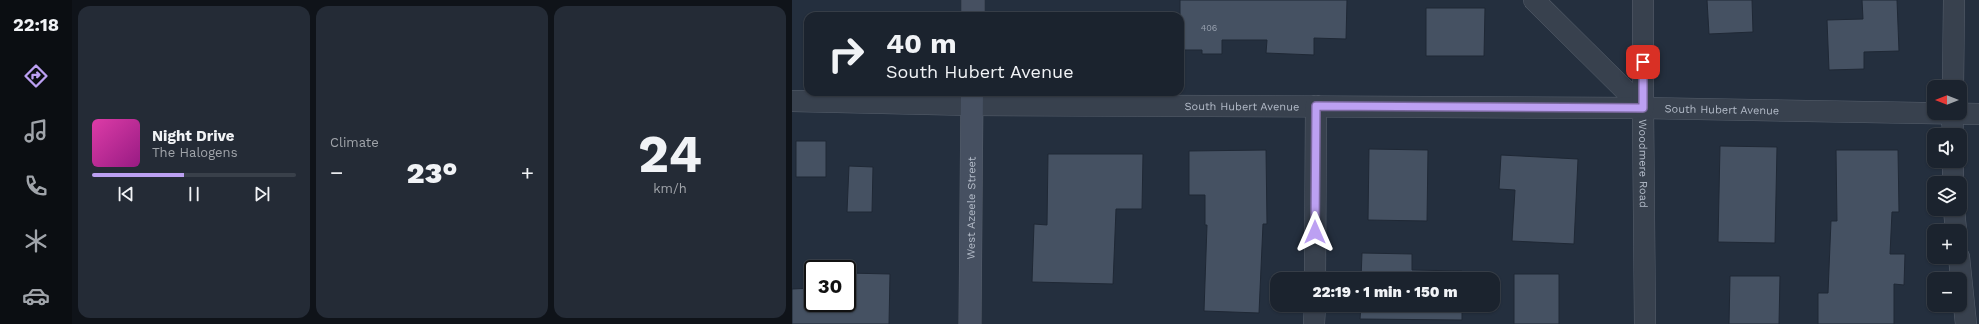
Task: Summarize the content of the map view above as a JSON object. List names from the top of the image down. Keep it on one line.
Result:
{"streets":{"street":["South Hubert Avenue","Woodmere Road","West Azeele Street"]},"crossings":[["South Hubert Avenue","Woodmere Road"],["South Hubert Avenue","West Azeele Street"]],"house_numbers":["406"],"north":"left","page":{"tabs":"22:18","tile":["Climate",["24","km/h"]],"turn":["40 m","South Hubert Avenue"],"map_buttons":["+","−"],"song":["Night Drive","The Halogens"],"heat":["−","23°","+"],"limit":"30","trip":"22:19 · 1 min · 150 m"}}
